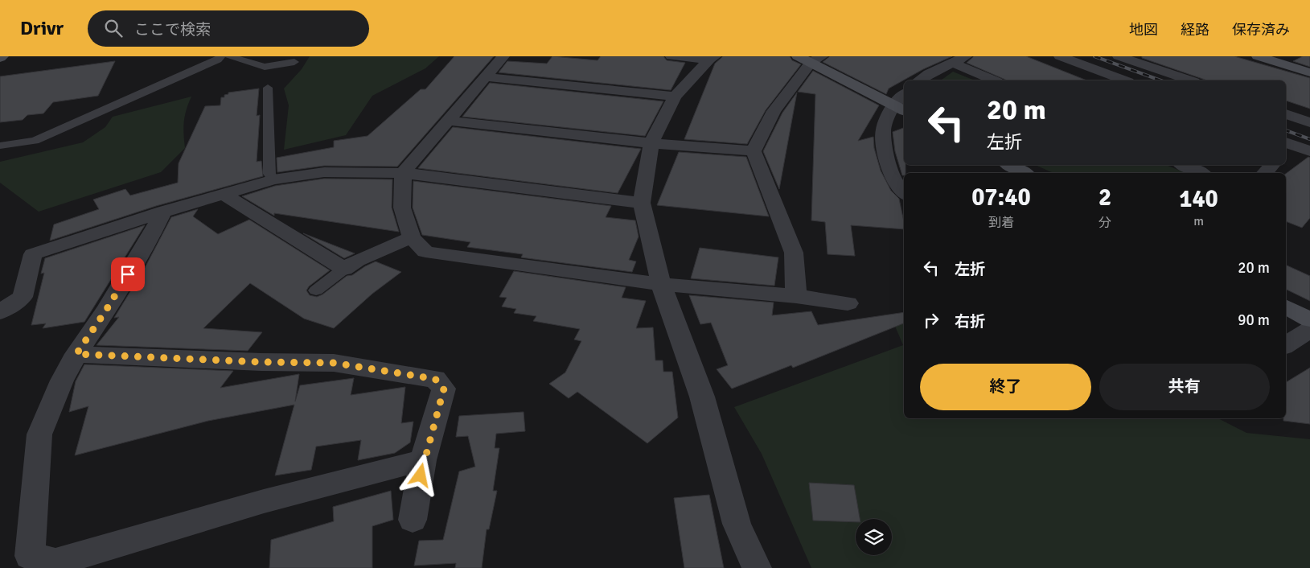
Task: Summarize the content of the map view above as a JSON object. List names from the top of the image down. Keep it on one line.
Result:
{"page":{"header":"Drivr","search":"ここで検索","nav":["地図","経路","保存済み"],"turn":["20 m","左折"],"eta":["07:40","到着","2","分","140","m"],"list":[{"name":"左折","value":"20 m"},{"name":"右折","value":"90 m"}],"buttons":["終了","共有"]}}
